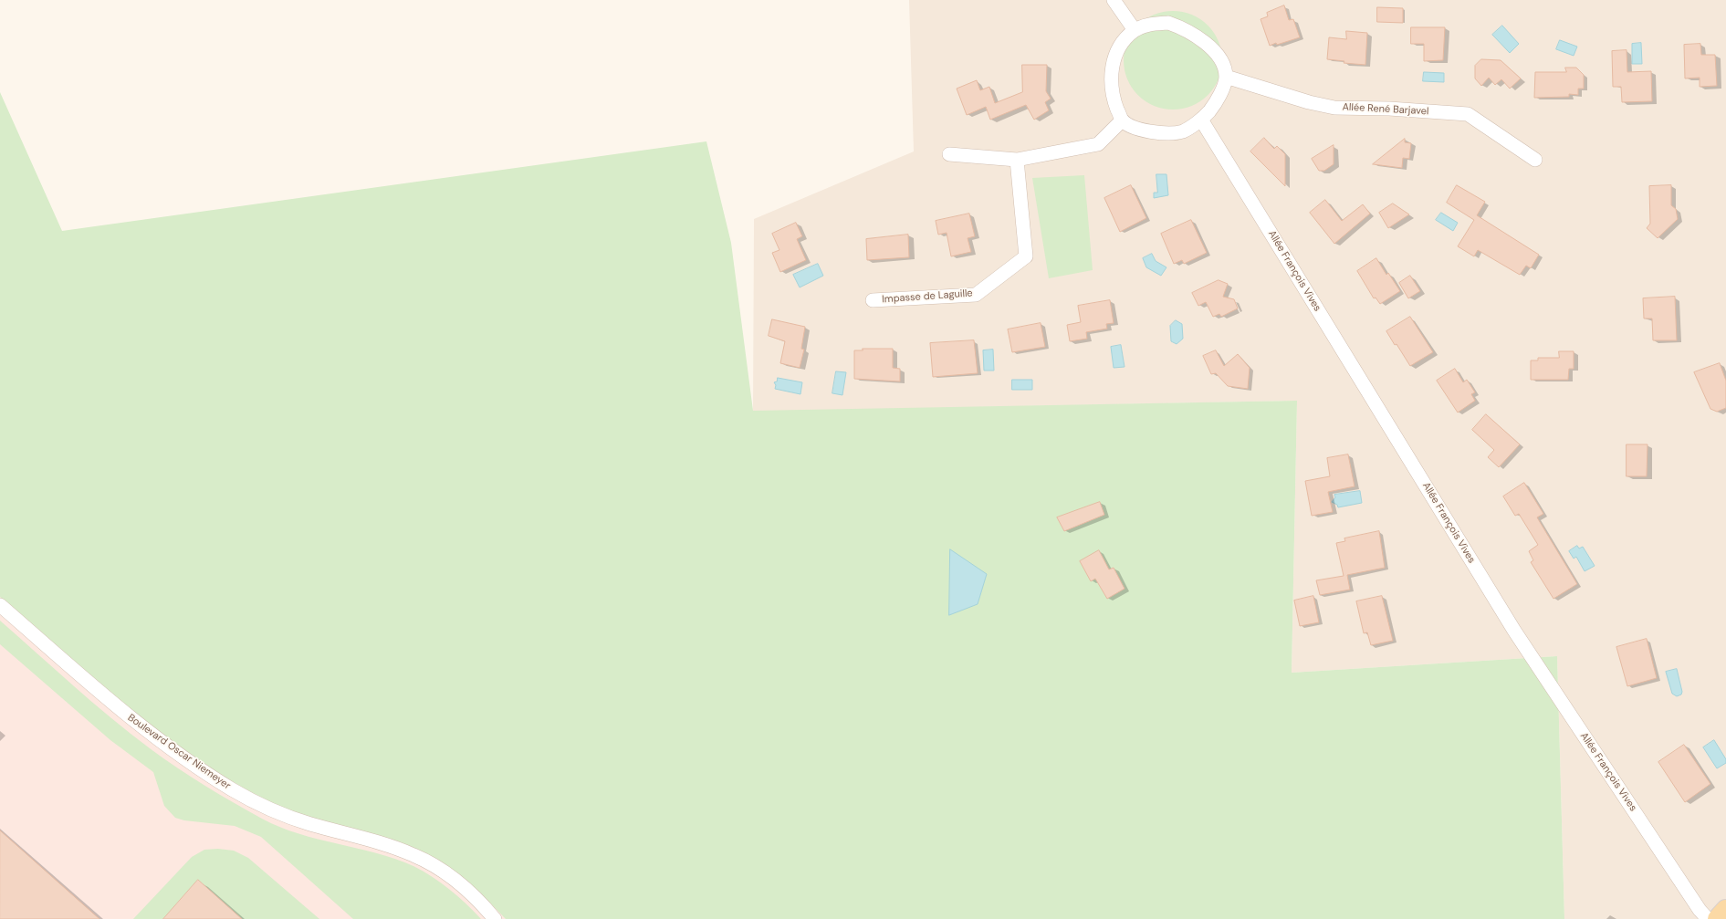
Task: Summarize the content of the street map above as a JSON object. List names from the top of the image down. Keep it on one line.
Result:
{"streets":{"street":["Allée René Barjavel","Allée François Vives","Impasse de Laguille","Boulevard Oscar Niemeyer"]},"crossings":[["Allée René Barjavel","Allée François Vives"]]}
